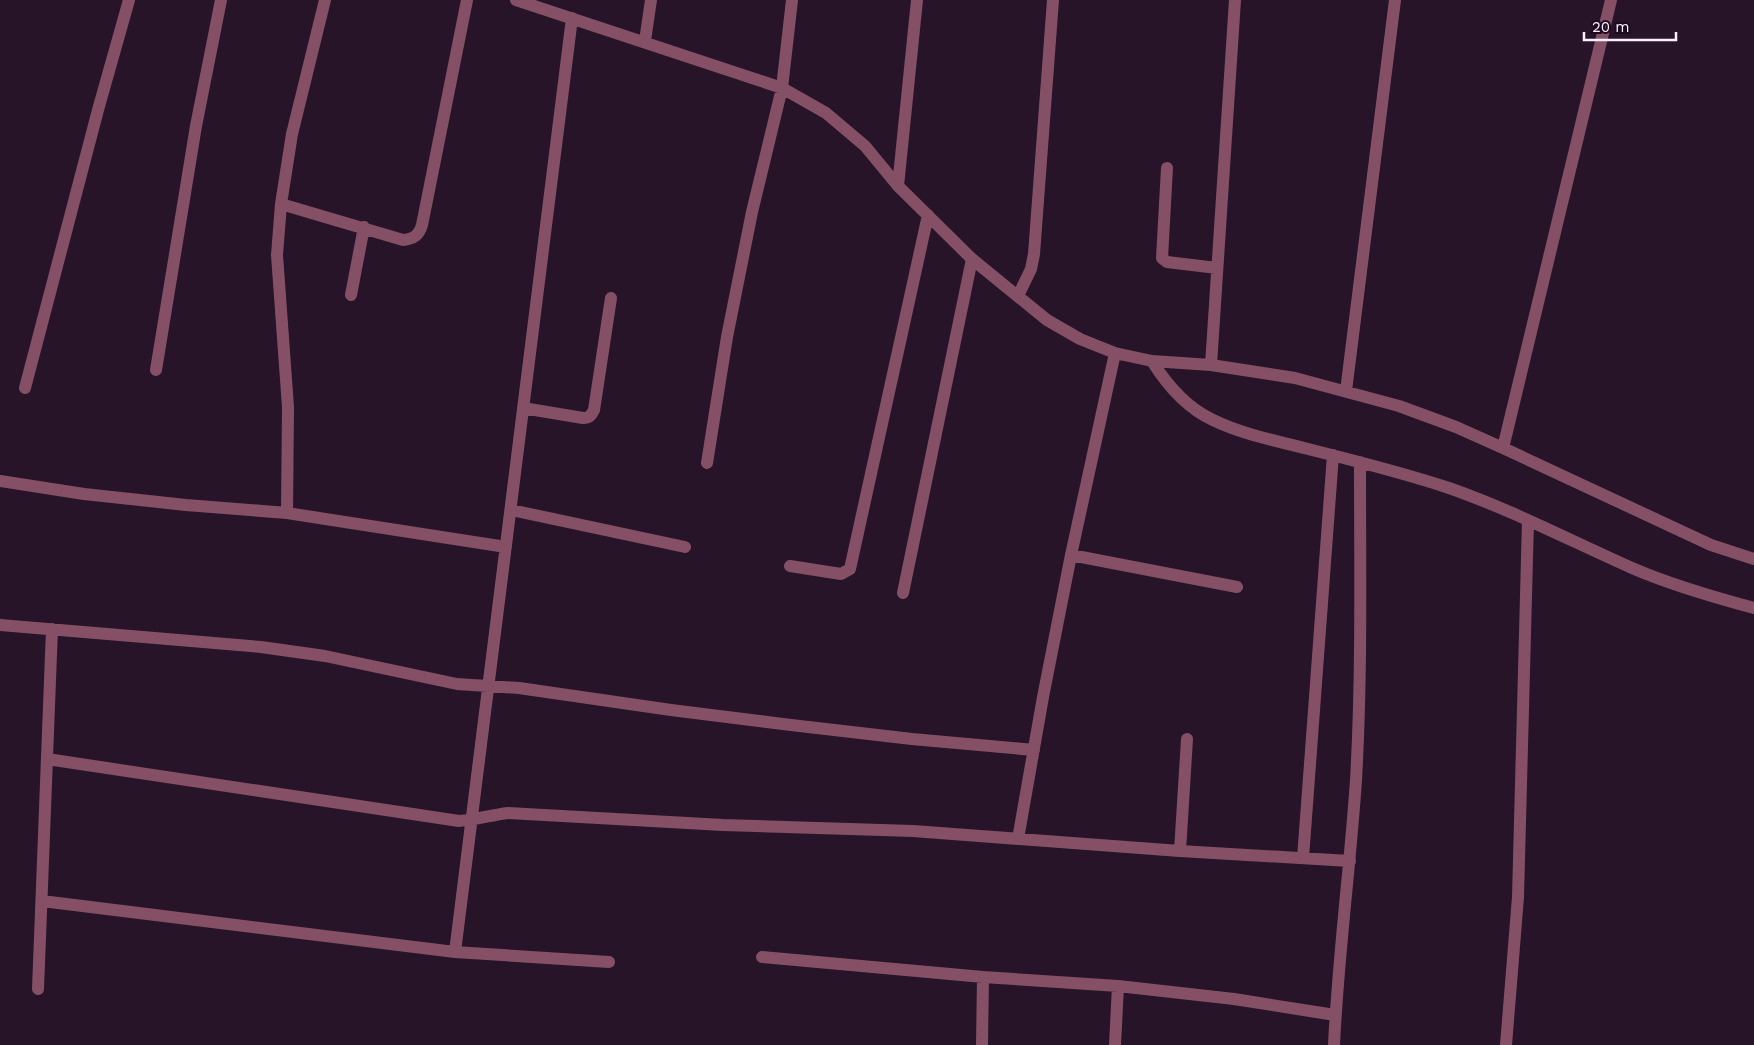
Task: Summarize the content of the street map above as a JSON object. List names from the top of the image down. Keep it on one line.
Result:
{"scale_bar":"20 m"}
